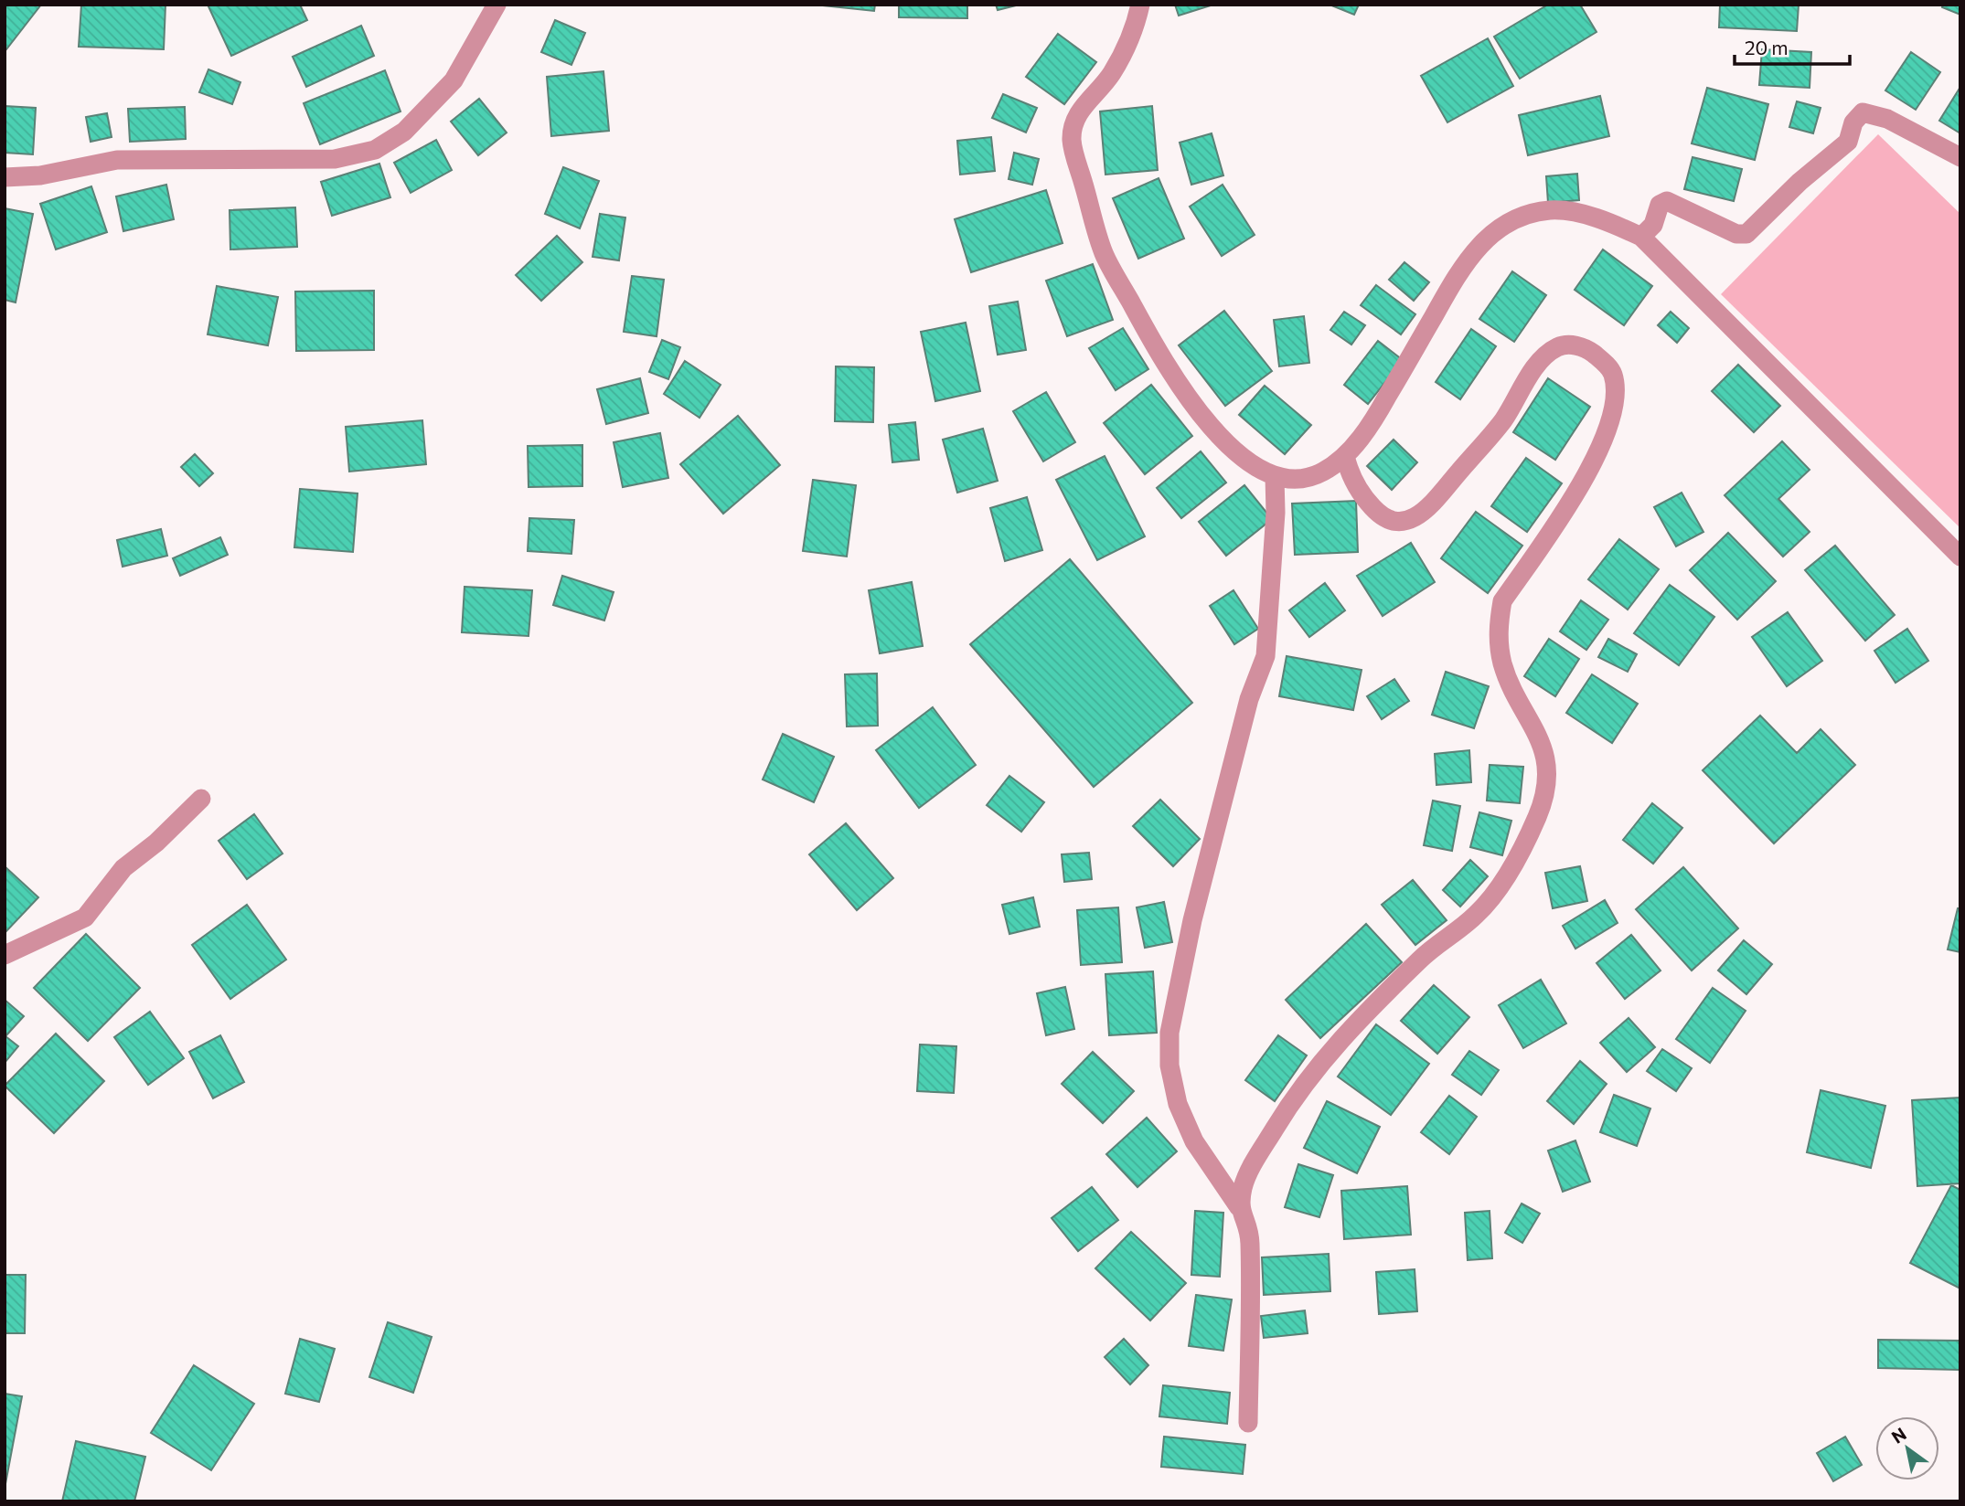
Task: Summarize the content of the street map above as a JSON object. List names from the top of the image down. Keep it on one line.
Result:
{"scale_bar":"20 m","north":"top left"}
